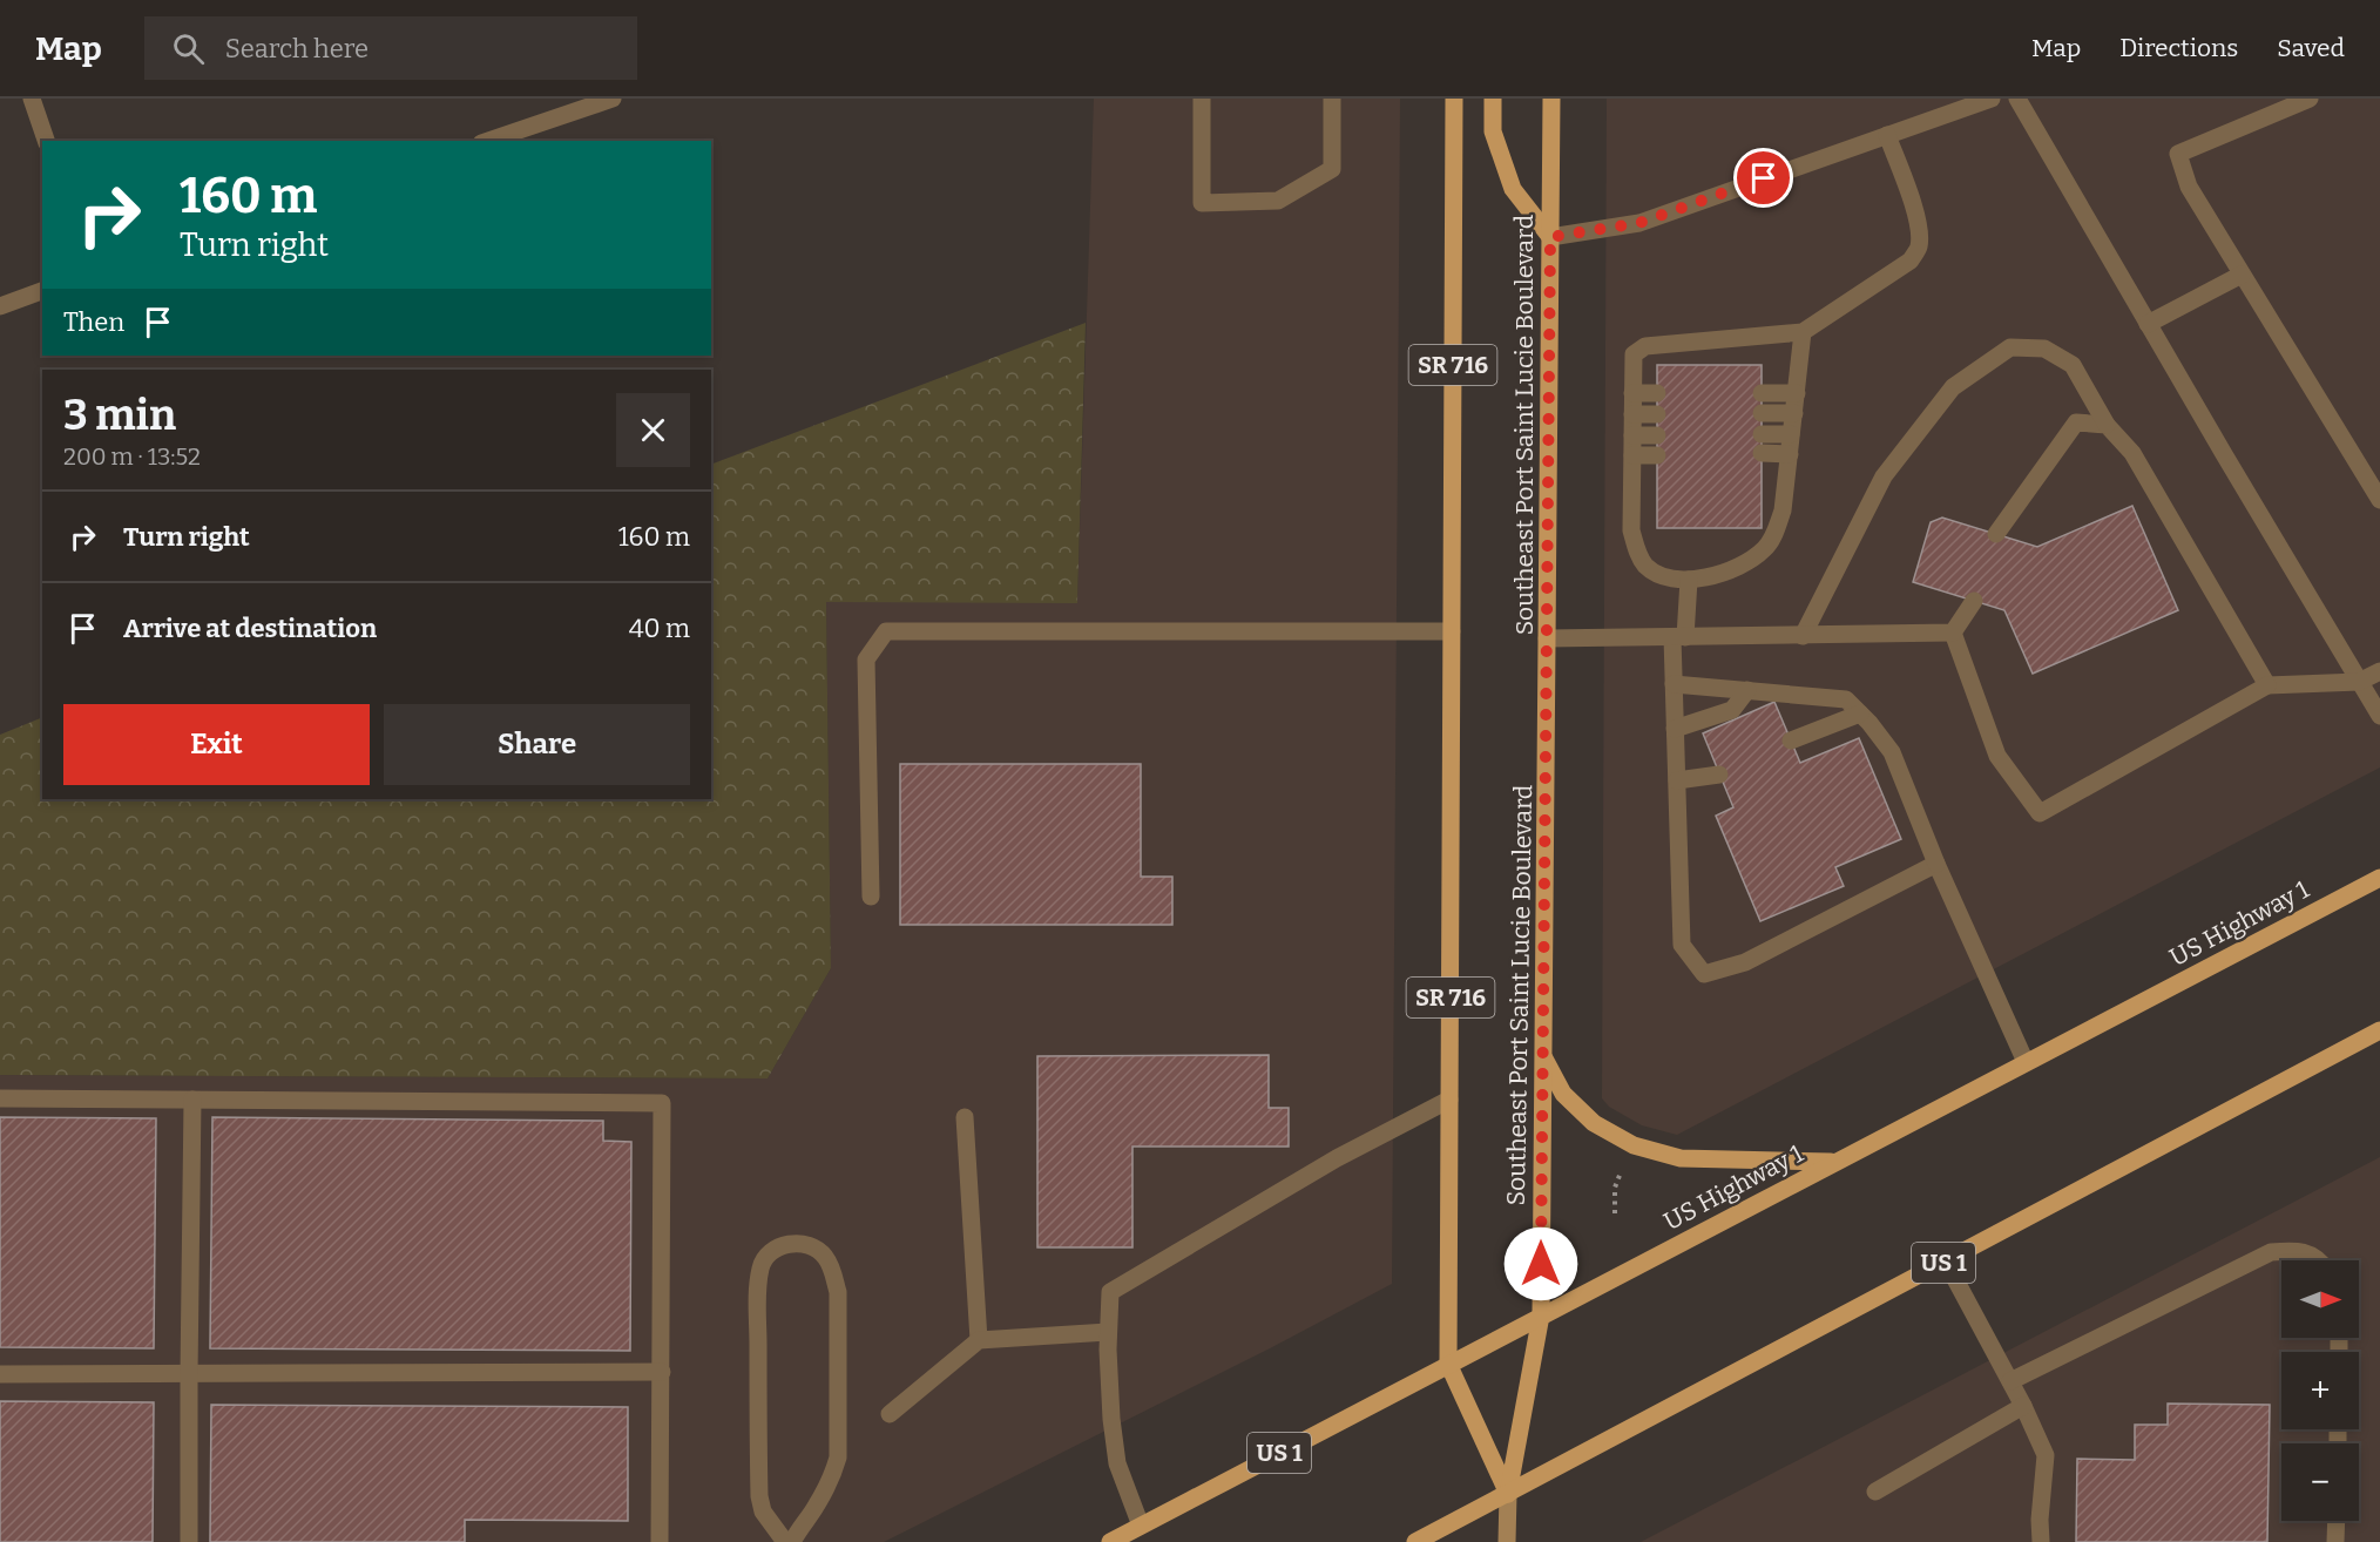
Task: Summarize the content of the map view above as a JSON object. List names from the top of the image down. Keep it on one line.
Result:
{"streets":{"main road":["SR 716","Southeast Port Saint Lucie Boulevard","US Highway 1","US 1"]},"crossings":[["SR 716","Southeast Port Saint Lucie Boulevard"],["SR 716","US Highway 1"],["SR 716","US 1"],["Southeast Port Saint Lucie Boulevard","US Highway 1"],["Southeast Port Saint Lucie Boulevard","US 1"]],"north":"right","page":{"header":"Map","search":"Search here","nav":["Map","Directions","Saved"],"turn":["160 m","Turn right"],"then":"Then","heading":["3 min","200 m · 13:52"],"list":[{"name":"Turn right","value":"160 m"},{"name":"Arrive at destination","value":"40 m"}],"buttons":["Exit","Share"],"map_buttons":["+","−"]}}
